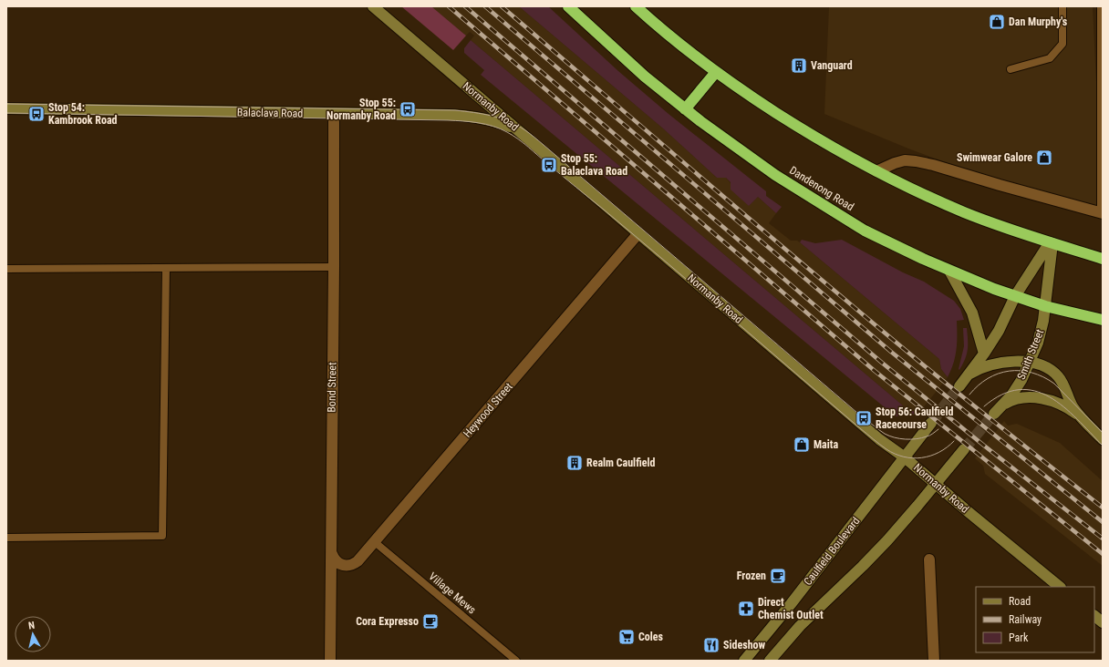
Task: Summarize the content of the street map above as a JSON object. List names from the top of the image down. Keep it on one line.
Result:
{"streets":{"highway":["Dandenong Road"],"main road":["Normanby Road","Balaclava Road","Smith Street","Caulfield Boulevard"],"street":["Bond Street","Heywood Street"],"lane":["Village Mews"]},"crossings":[["Normanby Road","Balaclava Road"],["Normanby Road","Heywood Street"],["Normanby Road","Caulfield Boulevard"],["Balaclava Road","Bond Street"],["Dandenong Road","Smith Street"],["Bond Street","Heywood Street"],["Heywood Street","Village Mews"]],"places":{"shop":["Dan Murphy's","Swimwear Galore","Maita"],"building":["Vanguard","Realm Caulfield"],"bus stop":["Stop 55: Normanby Road","Stop 54: Kambrook Road","Stop 55: Balaclava Road","Stop 56: Caulfield Racecourse"],"cafe":["Frozen","Cora Expresso"],"pharmacy":["Direct Chemist Outlet"],"supermarket":["Coles"],"restaurant":["Sideshow"]},"legend":["Road","Railway","Park"],"north":"top"}
